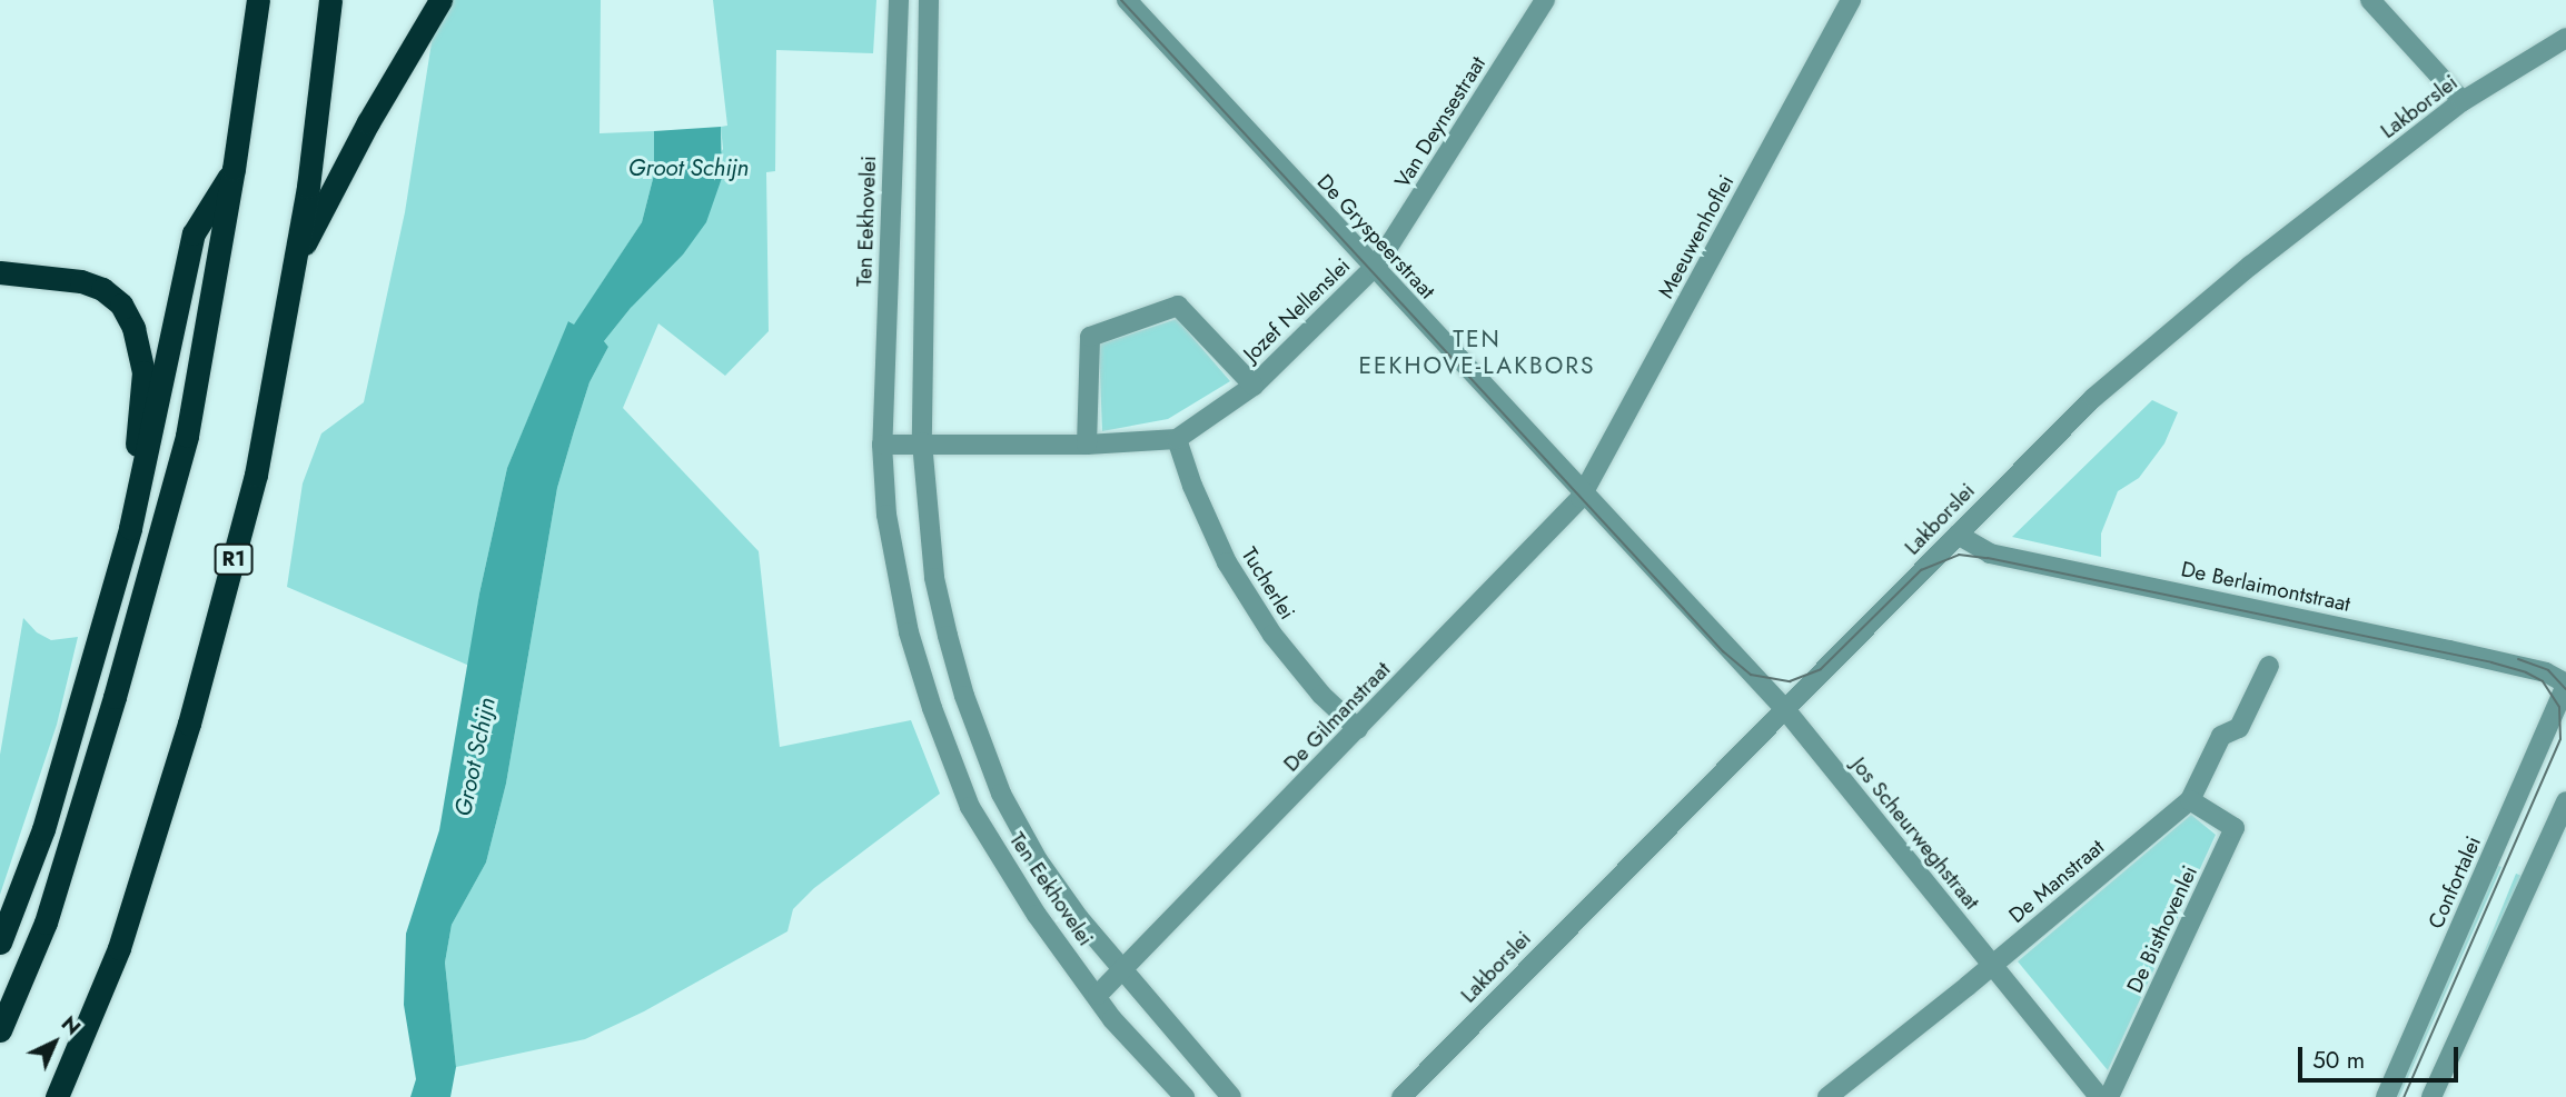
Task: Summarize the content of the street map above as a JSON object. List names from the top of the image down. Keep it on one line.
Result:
{"streets":{"highway":["R1"],"street":["Lakborslei","Van Deynsestraat","Ten Eekhovelei","De Gryspeerstraat","Meeuwenhoflei","Jozef Nellenslei","Tucherlei","De Berlaimontstraat","De Gilmanstraat","Jos Scheurweghstraat","De Manstraat","Confortalei","De Bisthovenlei"]},"crossings":[["Lakborslei","De Gryspeerstraat"],["Lakborslei","De Berlaimontstraat"],["Lakborslei","Jos Scheurweghstraat"],["Van Deynsestraat","De Gryspeerstraat"],["Van Deynsestraat","Jozef Nellenslei"],["Ten Eekhovelei","De Gilmanstraat"],["De Gryspeerstraat","Meeuwenhoflei"],["De Gryspeerstraat","Jozef Nellenslei"],["De Gryspeerstraat","De Gilmanstraat"],["De Gryspeerstraat","Jos Scheurweghstraat"],["Meeuwenhoflei","De Gilmanstraat"],["Jozef Nellenslei","Tucherlei"],["Tucherlei","De Gilmanstraat"],["De Berlaimontstraat","Confortalei"],["Jos Scheurweghstraat","De Manstraat"],["De Manstraat","De Bisthovenlei"]],"districts":["TEN EEKHOVE-LAKBORS"],"water":["Groot Schijn"],"scale_bar":"50 m","north":"top right"}
